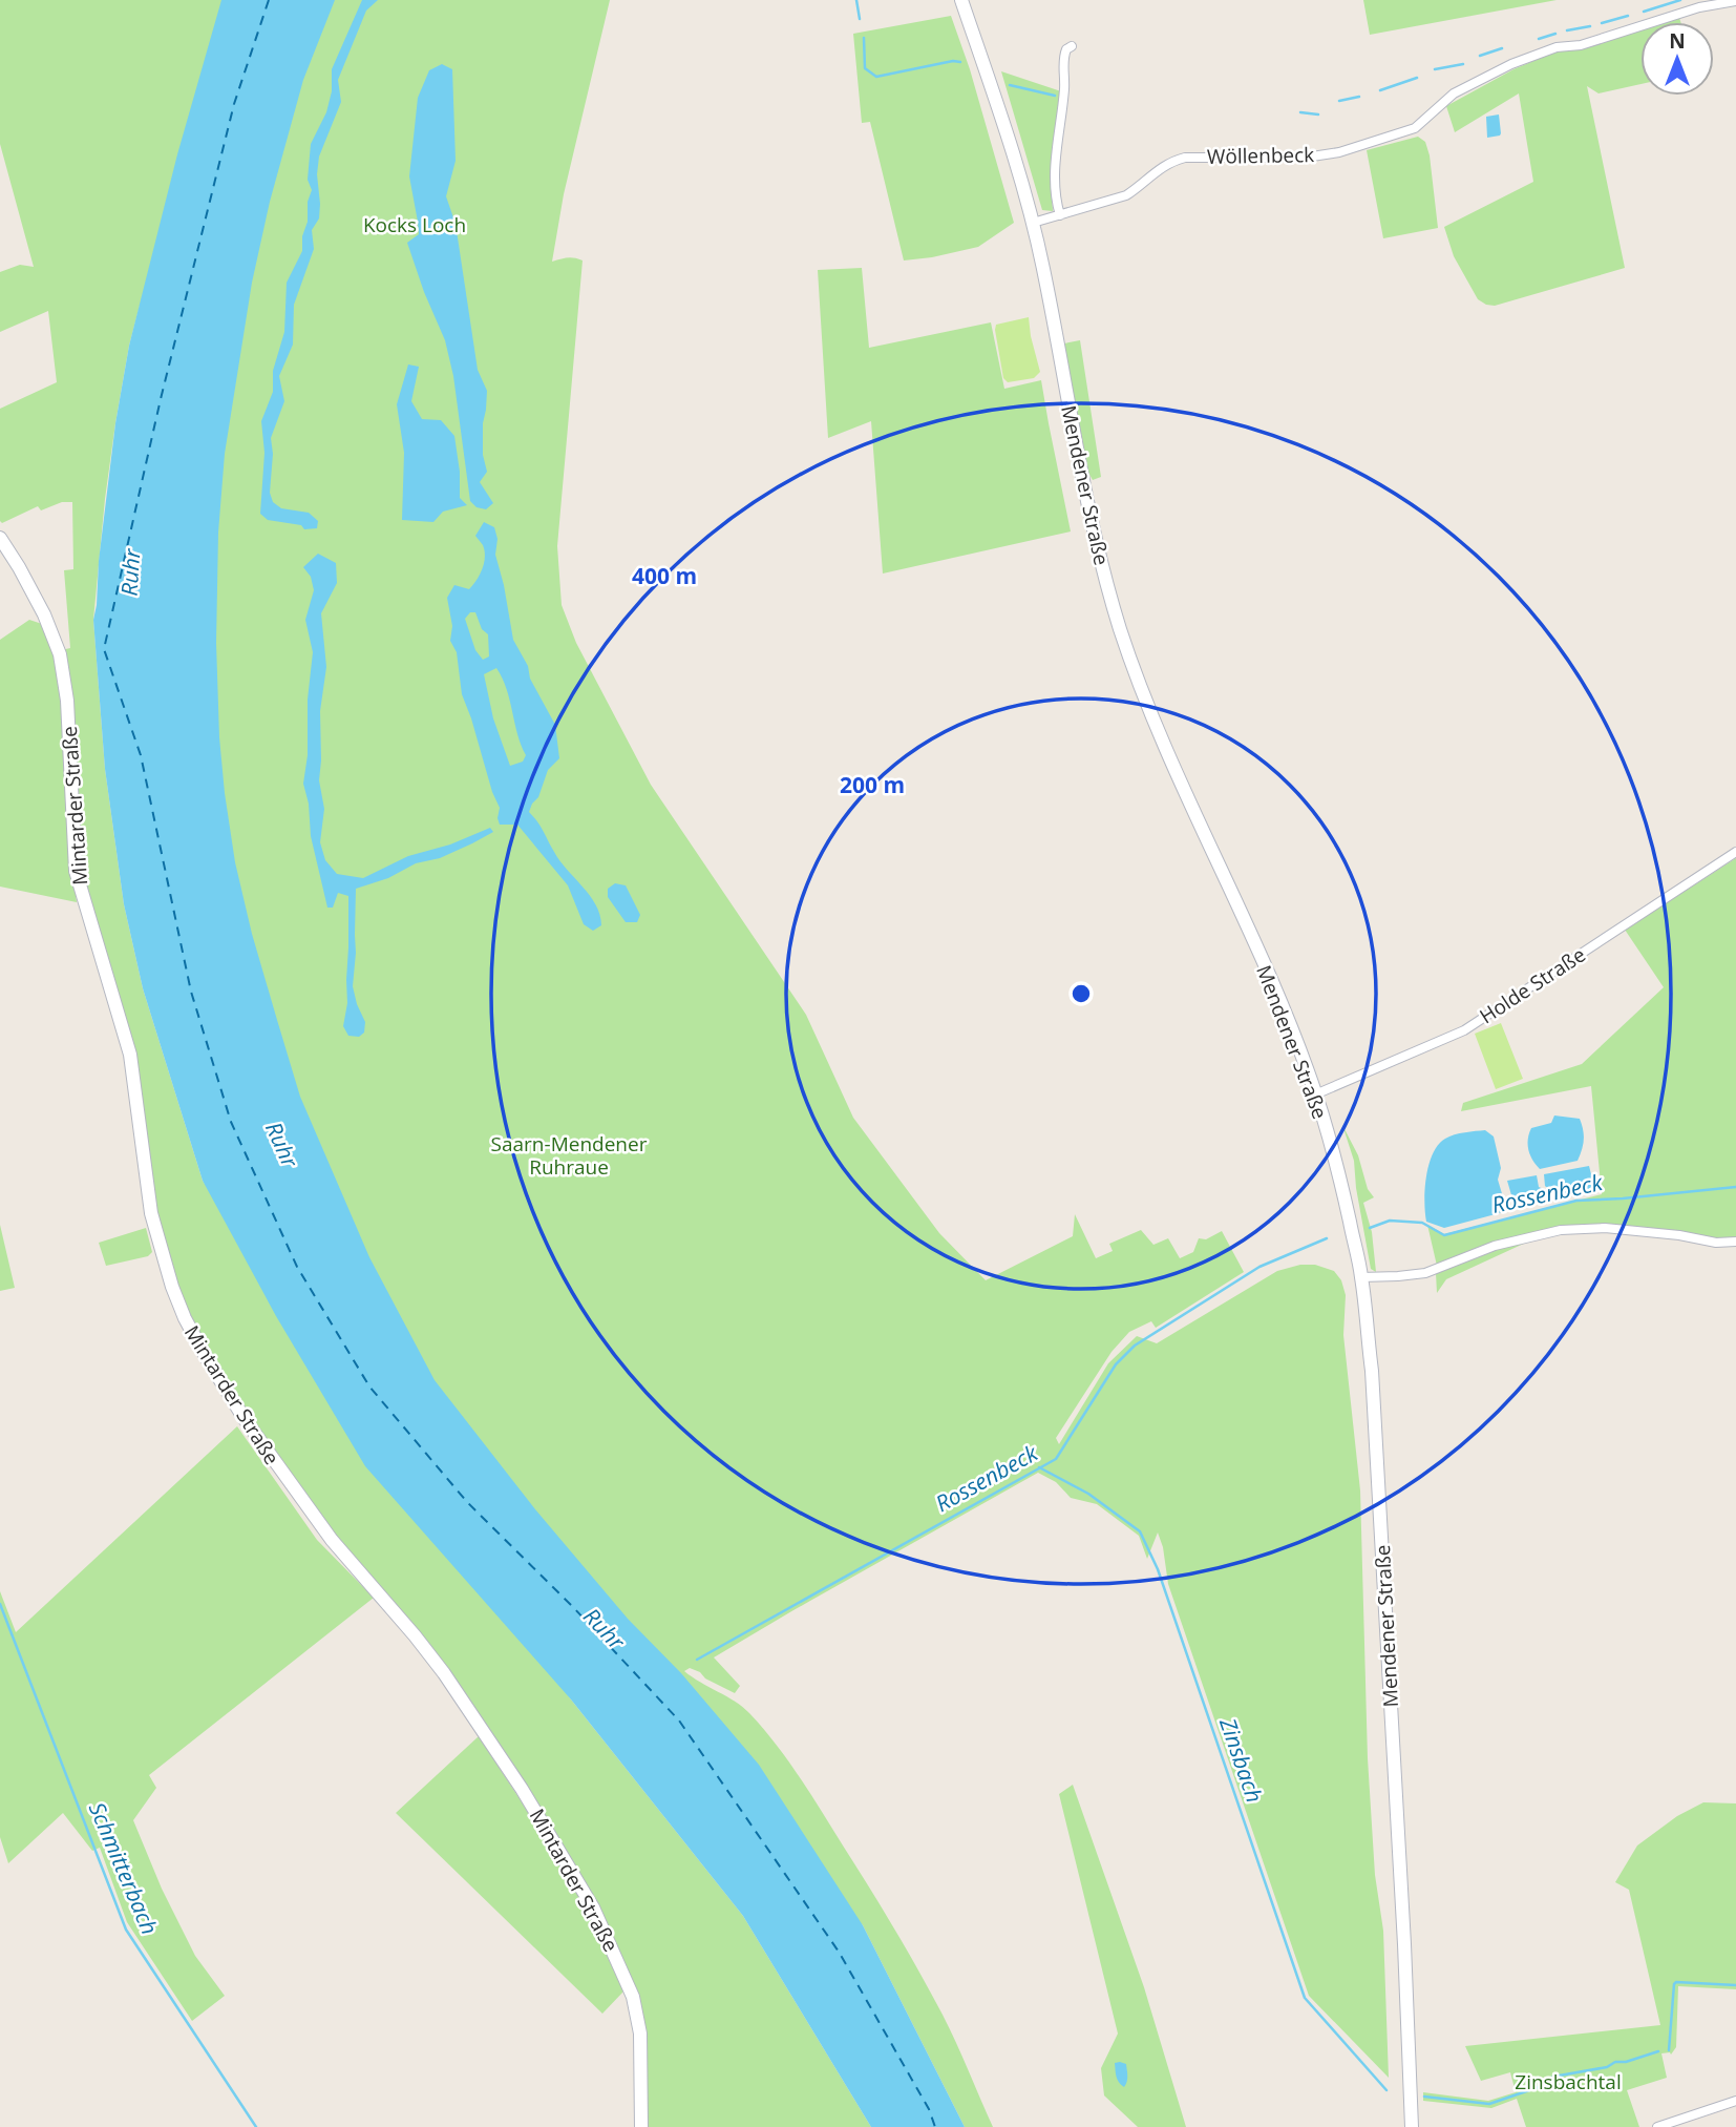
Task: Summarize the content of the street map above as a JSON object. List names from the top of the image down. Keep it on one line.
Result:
{"streets":{"main road":["Mendener Straße","Mintarder Straße"],"street":["Wöllenbeck","Holde Straße"]},"crossings":[["Wöllenbeck","Mendener Straße"],["Mendener Straße","Holde Straße"]],"water":["Ruhr","Rossenbeck","Zinsbach","Schmitterbach"],"parks":["Kocks Loch","Saarn-Mendener Ruhraue","Zinsbachtal"],"north":"top","rings":["400 m","200 m"]}
